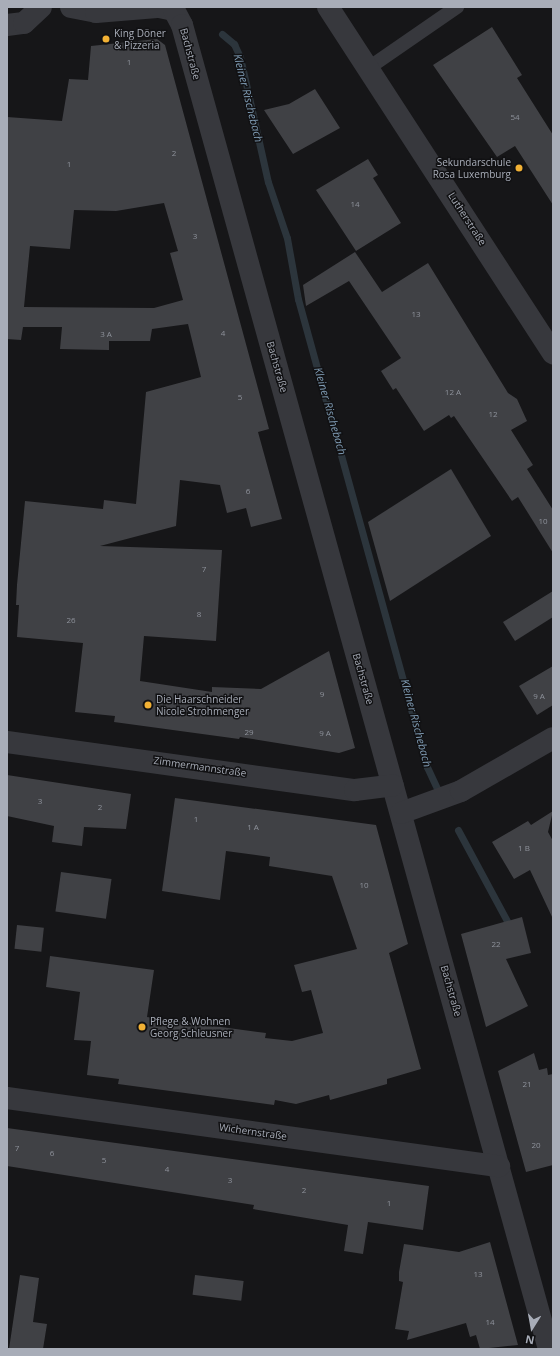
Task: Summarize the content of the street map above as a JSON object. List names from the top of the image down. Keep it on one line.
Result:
{"streets":{"street":["Bachstraße","Lutherstraße","Zimmermannstraße","Wichernstraße"]},"crossings":[["Bachstraße","Zimmermannstraße"],["Bachstraße","Wichernstraße"]],"water":["Kleiner Rischebach"],"places":["King Döner & Pizzeria","Sekundarschule Rosa Luxemburg","Die Haarschneider Nicole Strohmenger","Pflege & Wohnen Georg Schleusner"],"house_numbers":["1","54","2","1","14","3","13","4","3 A","12 A","5","12","6","10","7","8","26","9","9 A","29","9 A","3","2","1","1 A","1 B","10","22","21","20","7","6","5","4","3","2","1","13","14"],"north":"bottom"}
